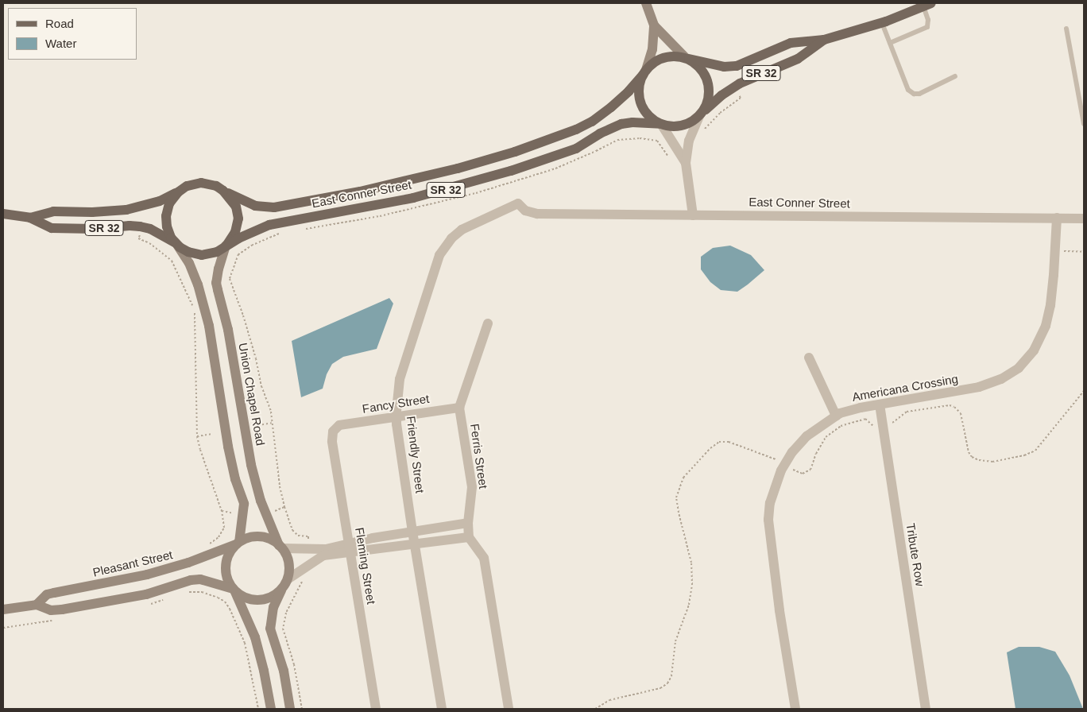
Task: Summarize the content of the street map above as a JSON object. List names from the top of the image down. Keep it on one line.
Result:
{"streets":{"main road":["SR 32","East Conner Street","Union Chapel Road","Pleasant Street"],"street":["Americana Crossing","Fancy Street","Friendly Street","Ferris Street","Tribute Row","Fleming Street"]},"crossings":[["SR 32","East Conner Street"],["SR 32","Union Chapel Road"],["East Conner Street","Americana Crossing"],["East Conner Street","Union Chapel Road"],["East Conner Street","Friendly Street"],["Americana Crossing","Tribute Row"],["Union Chapel Road","Pleasant Street"],["Fancy Street","Friendly Street"],["Fancy Street","Ferris Street"],["Fancy Street","Fleming Street"]],"legend":["Road","Water"]}
